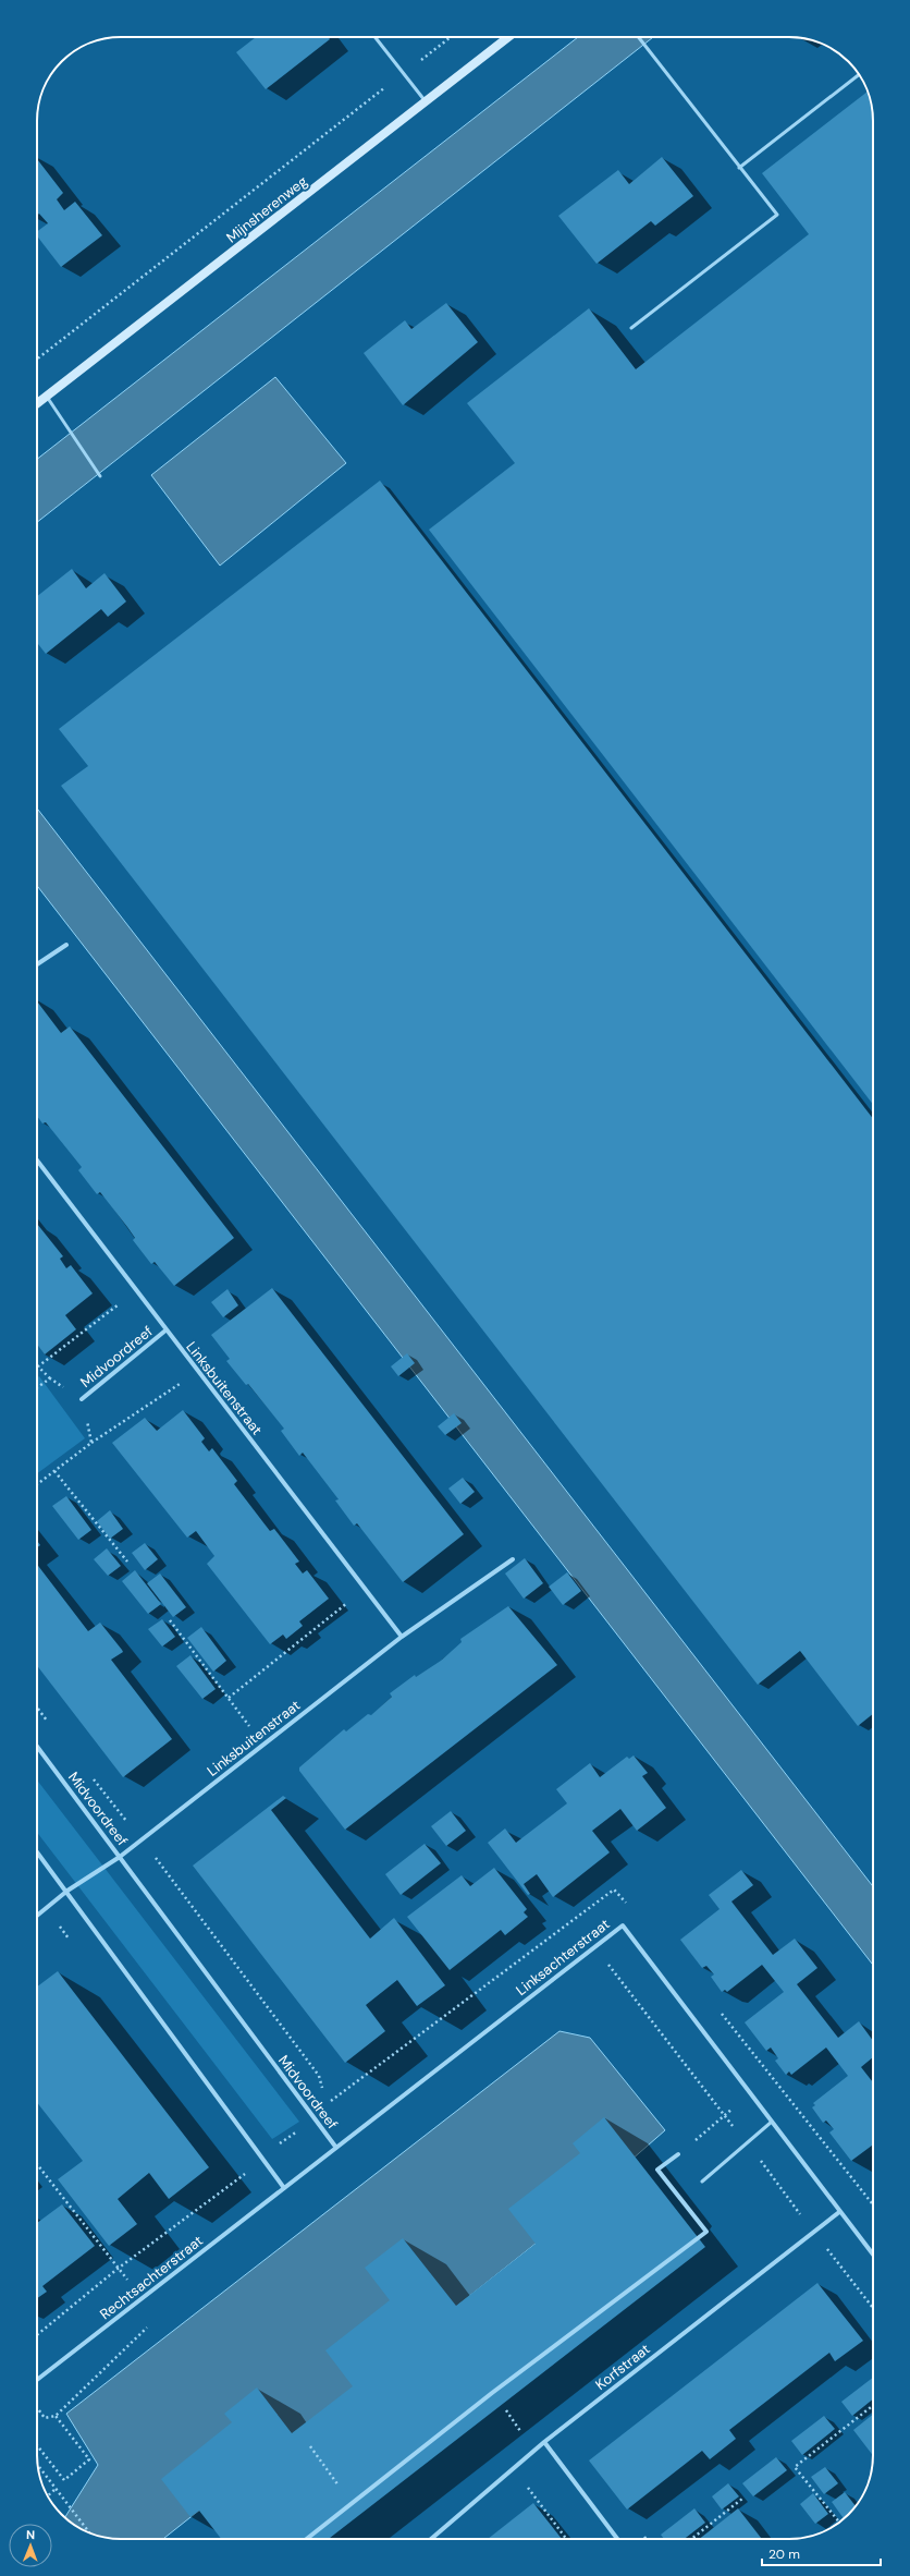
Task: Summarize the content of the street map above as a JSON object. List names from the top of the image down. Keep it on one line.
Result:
{"streets":{"street":["Mijnsherenweg","Midvoordreef","Linksbuitenstraat","Linksachterstraat","Rechtsachterstraat","Korfstraat"]},"crossings":[["Midvoordreef","Linksbuitenstraat"],["Midvoordreef","Linksachterstraat"],["Midvoordreef","Rechtsachterstraat"],["Linksachterstraat","Korfstraat"]],"scale_bar":"20 m","north":"top"}
